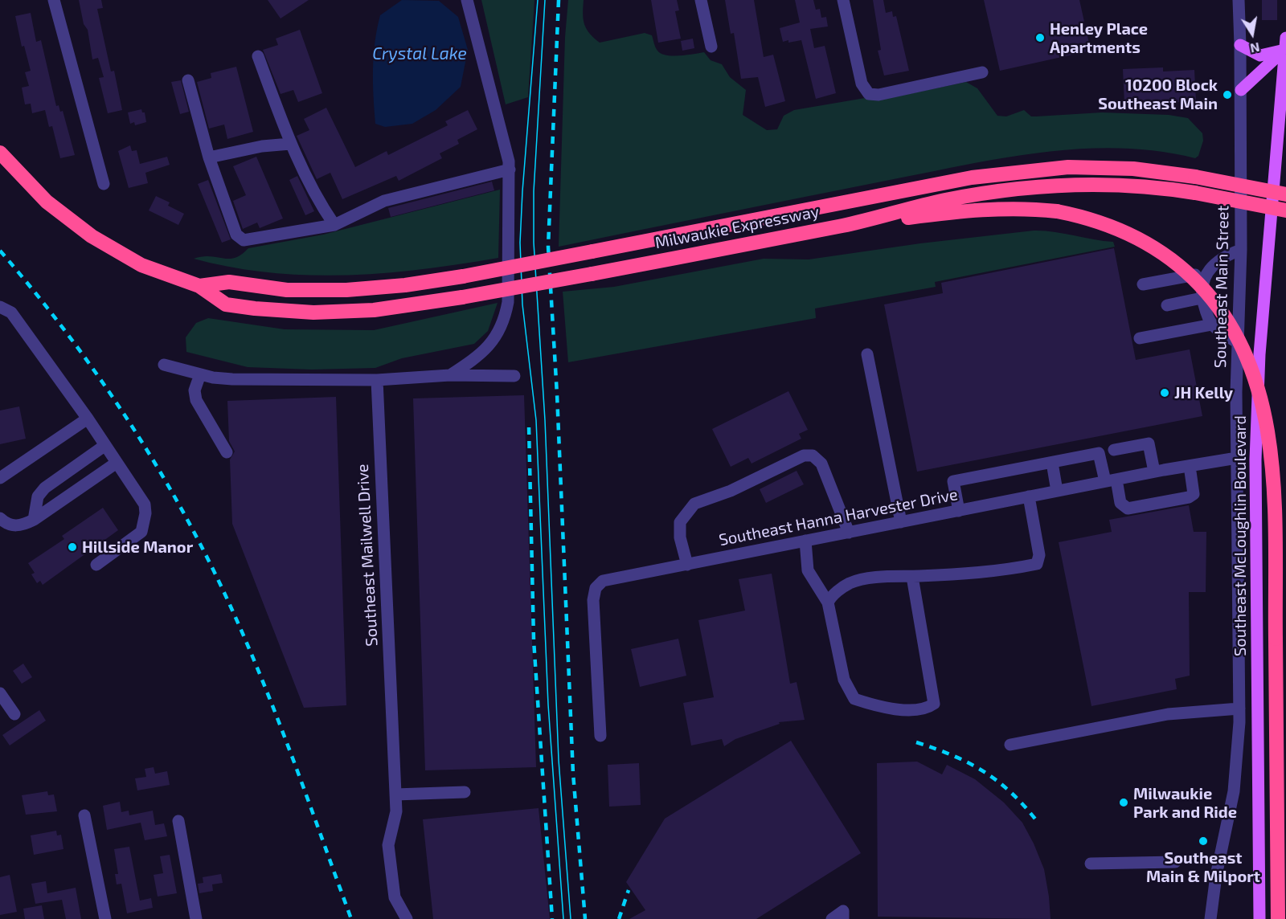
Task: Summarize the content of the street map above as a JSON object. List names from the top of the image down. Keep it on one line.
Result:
{"streets":{"highway":["Milwaukie Expressway"],"main road":["Southeast McLoughlin Boulevard"],"street":["Southeast Main Street","Southeast Hanna Harvester Drive","Southeast Mailwell Drive"]},"crossings":[["Southeast Main Street","Southeast Hanna Harvester Drive"]],"water":["Crystal Lake"],"places":["Henley Place Apartments","10200 Block Southeast Main","JH Kelly","Hillside Manor","Milwaukie Park and Ride","Southeast Main & Milport"],"north":"bottom"}
